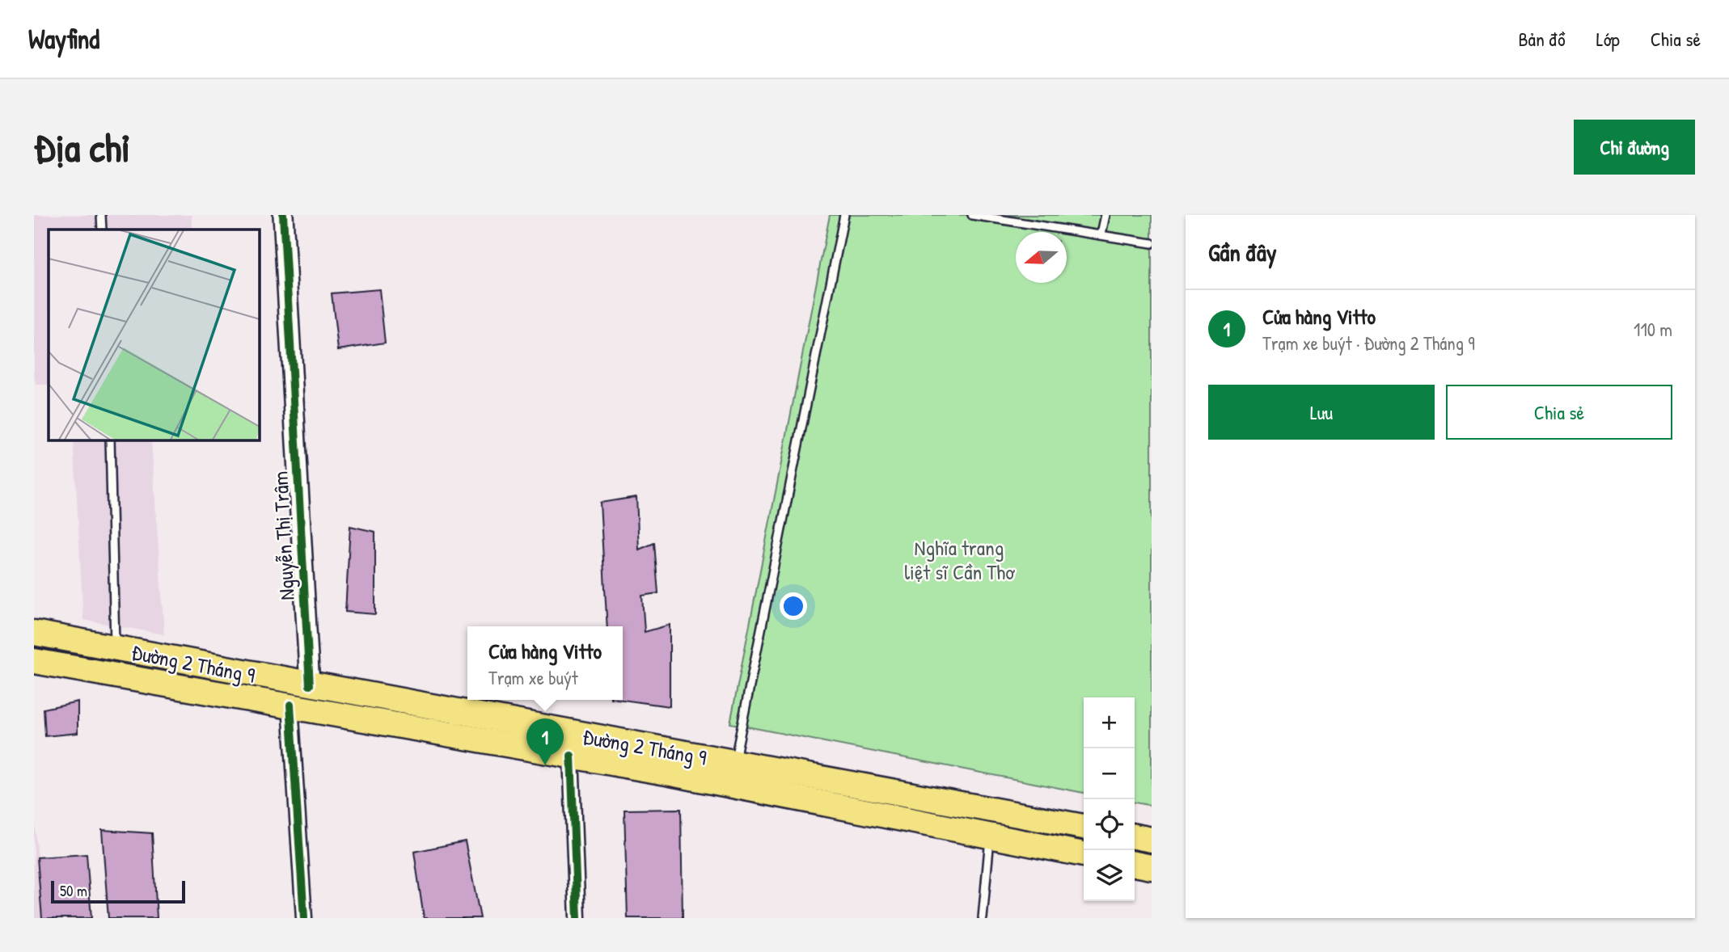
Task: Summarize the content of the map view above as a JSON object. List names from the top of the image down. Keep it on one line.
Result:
{"streets":{"highway":["Đường 2 Tháng 9"],"street":["Nguyễn Thị Trâm"]},"crossings":[["Nguyễn Thị Trâm","Đường 2 Tháng 9"]],"parks":["Nghĩa trang liệt sĩ Cần Thơ"],"scale_bar":"50 m","north":"left","page":{"header":"Wayfind","nav":["Bản đồ","Lớp","Chia sẻ"],"buttons":["Chỉ đường",["Lưu","Chia sẻ"]],"title":"Địa chỉ","heading":"Gần đây","list":[{"mark":"1","name":"Cửa hàng Vitto","note":"Trạm xe buýt · Đường 2 Tháng 9","value":"110 m"}],"popup":["Cửa hàng Vitto","Trạm xe buýt"],"map_buttons":["+","−"],"pins":"1","scale":"50 m"}}
